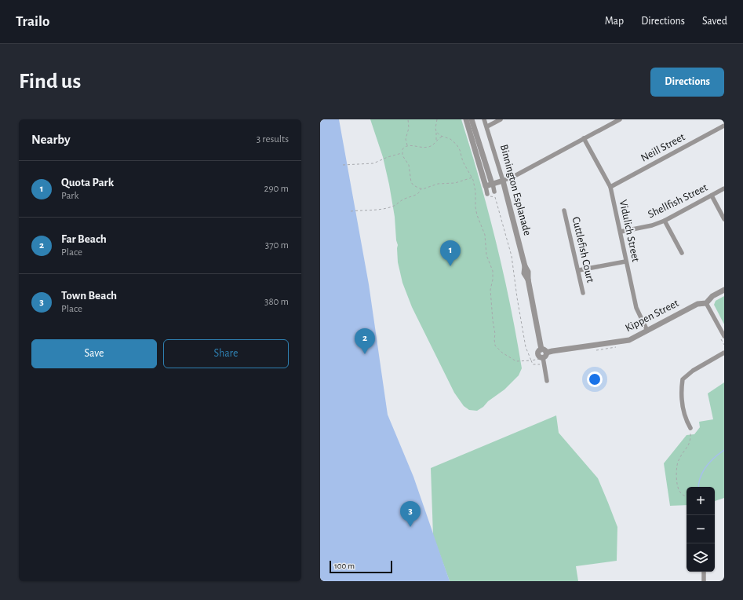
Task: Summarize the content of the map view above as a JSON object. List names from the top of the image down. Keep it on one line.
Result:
{"streets":{"street":["Neill Street","Binnington Esplanade","Shellfish Street","Vidulich Street","Cuttlefish Court","Kippen Street"]},"crossings":[["Neill Street","Vidulich Street"],["Binnington Esplanade","Kippen Street"],["Shellfish Street","Vidulich Street"],["Vidulich Street","Kippen Street"]],"scale_bar":"100 m","page":{"header":"Trailo","nav":["Map","Directions","Saved"],"buttons":["Directions",["Save","Share"]],"title":"Find us","heading":["Nearby","3 results"],"list":[{"mark":"1","name":"Quota Park","note":"Park","value":"290 m"},{"mark":"2","name":"Far Beach","note":"Place","value":"370 m"},{"mark":"3","name":"Town Beach","note":"Place","value":"380 m"}],"pins":["1","2","3"],"map_buttons":["+","−"],"scale":"100 m"}}
